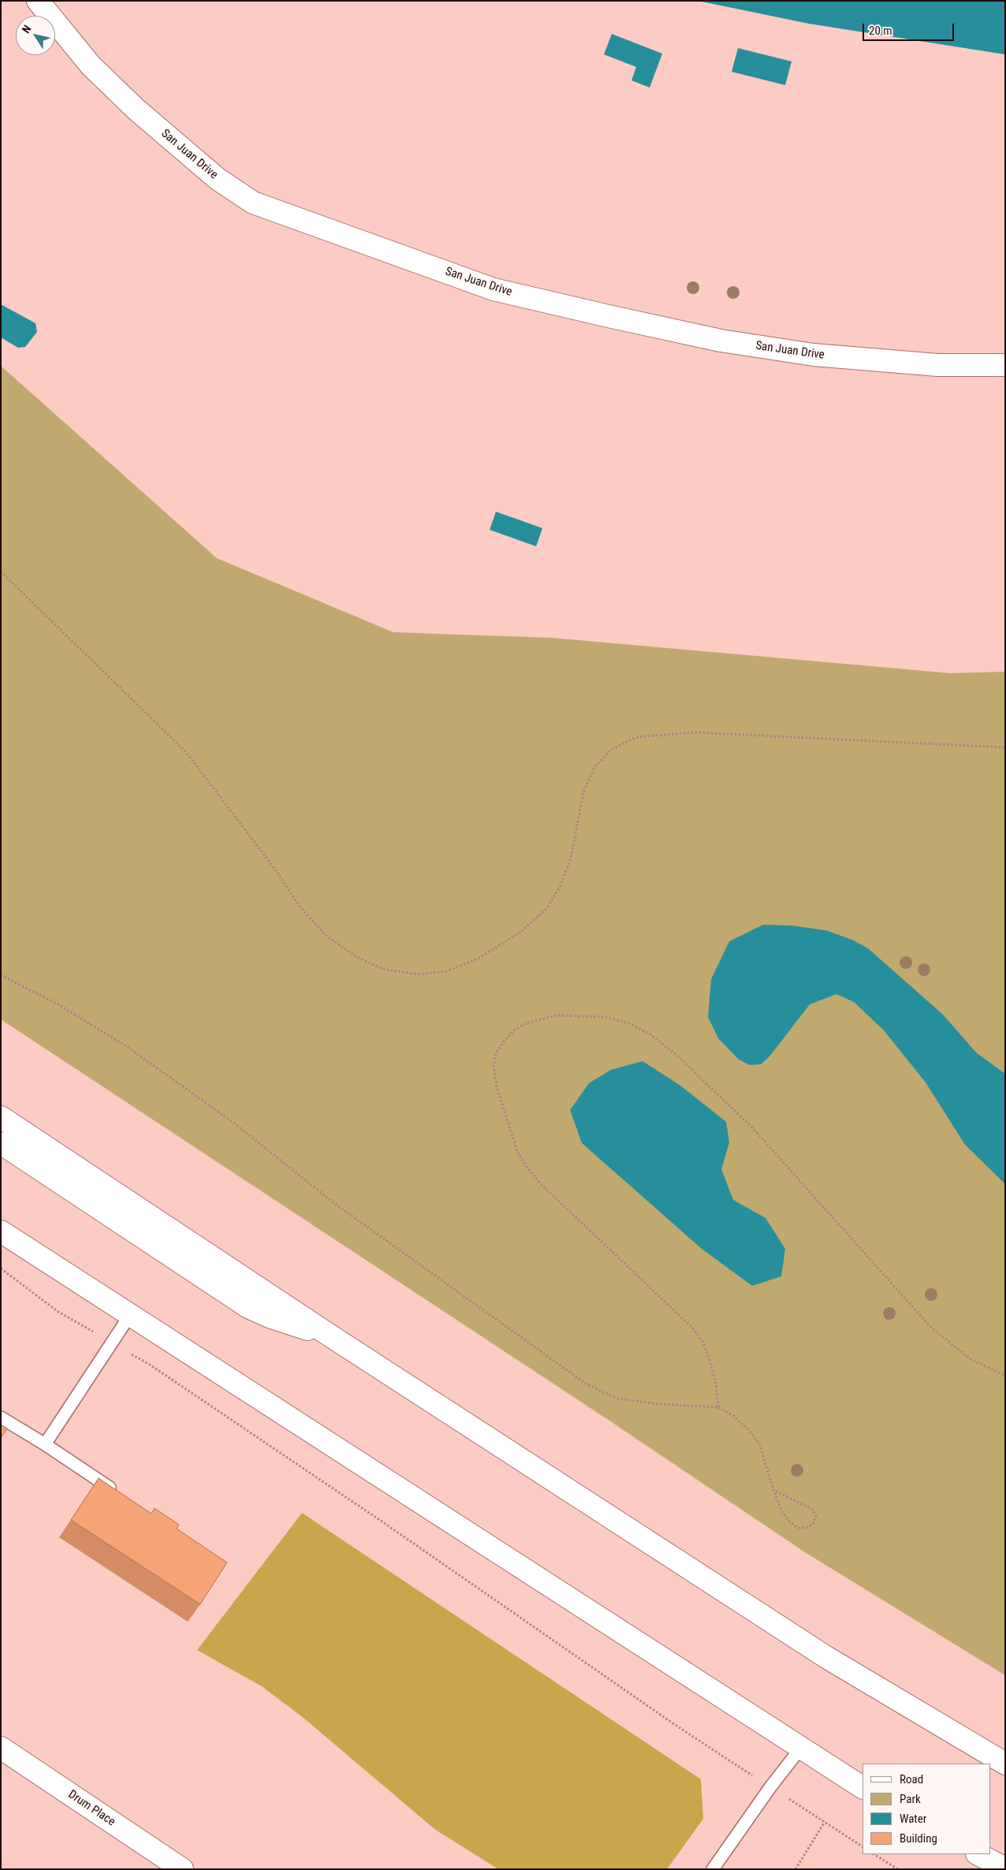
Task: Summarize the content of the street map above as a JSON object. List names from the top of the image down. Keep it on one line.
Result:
{"streets":{"main road":["San Juan Drive","Drum Place"]},"legend":["Road","Park","Water","Building"],"scale_bar":"20 m","north":"top left"}
